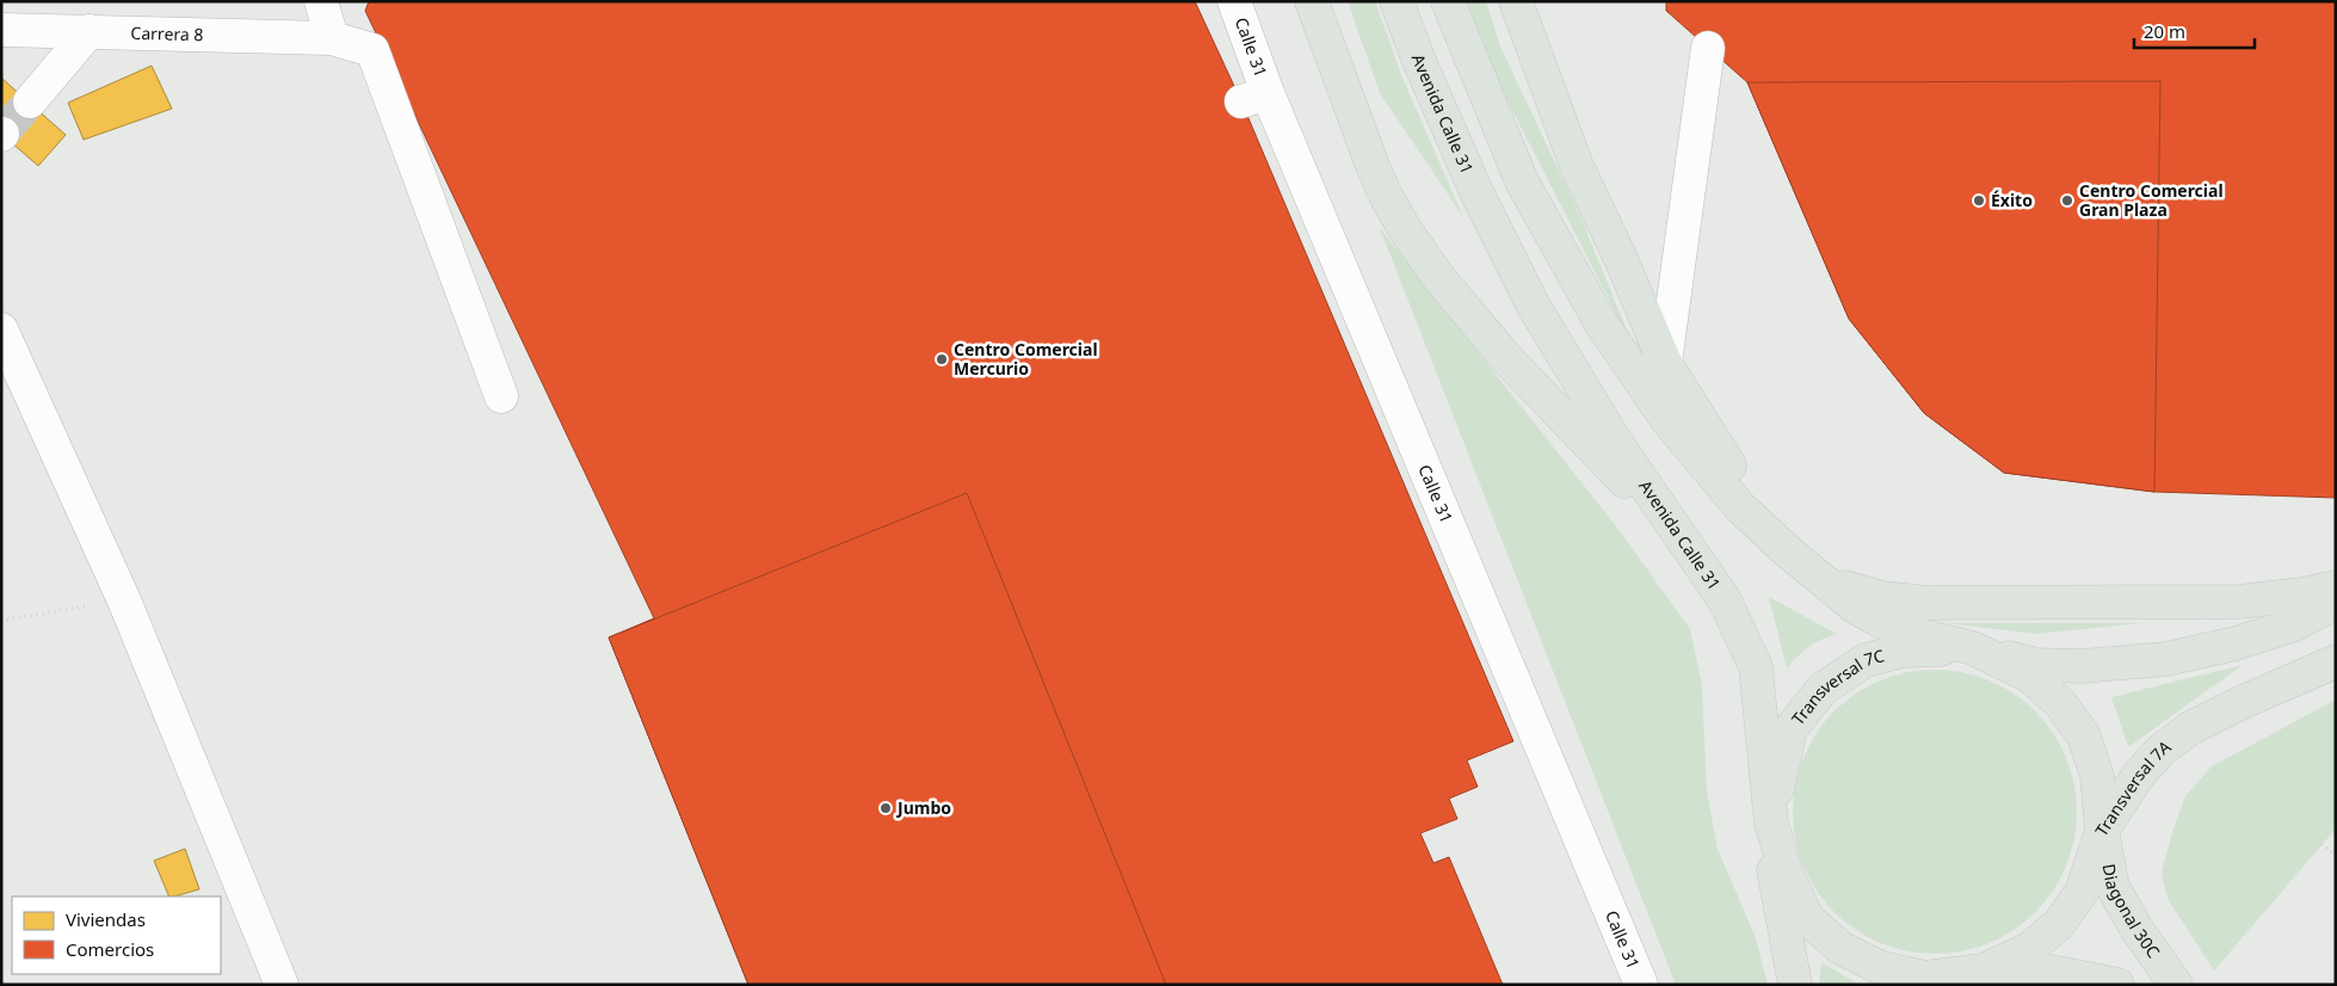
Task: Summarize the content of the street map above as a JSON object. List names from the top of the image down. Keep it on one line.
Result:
{"streets":{"main road":["Avenida Calle 31","Transversal 7C","Transversal 7A","Diagonal 30C"],"street":["Carrera 8","Calle 31"]},"crossings":[["Avenida Calle 31","Transversal 7C"],["Avenida Calle 31","Transversal 7A"],["Transversal 7A","Diagonal 30C"]],"places":["Éxito","Centro Comercial Gran Plaza","Centro Comercial Mercurio","Jumbo"],"legend":["Viviendas","Comercios"],"scale_bar":"20 m"}
